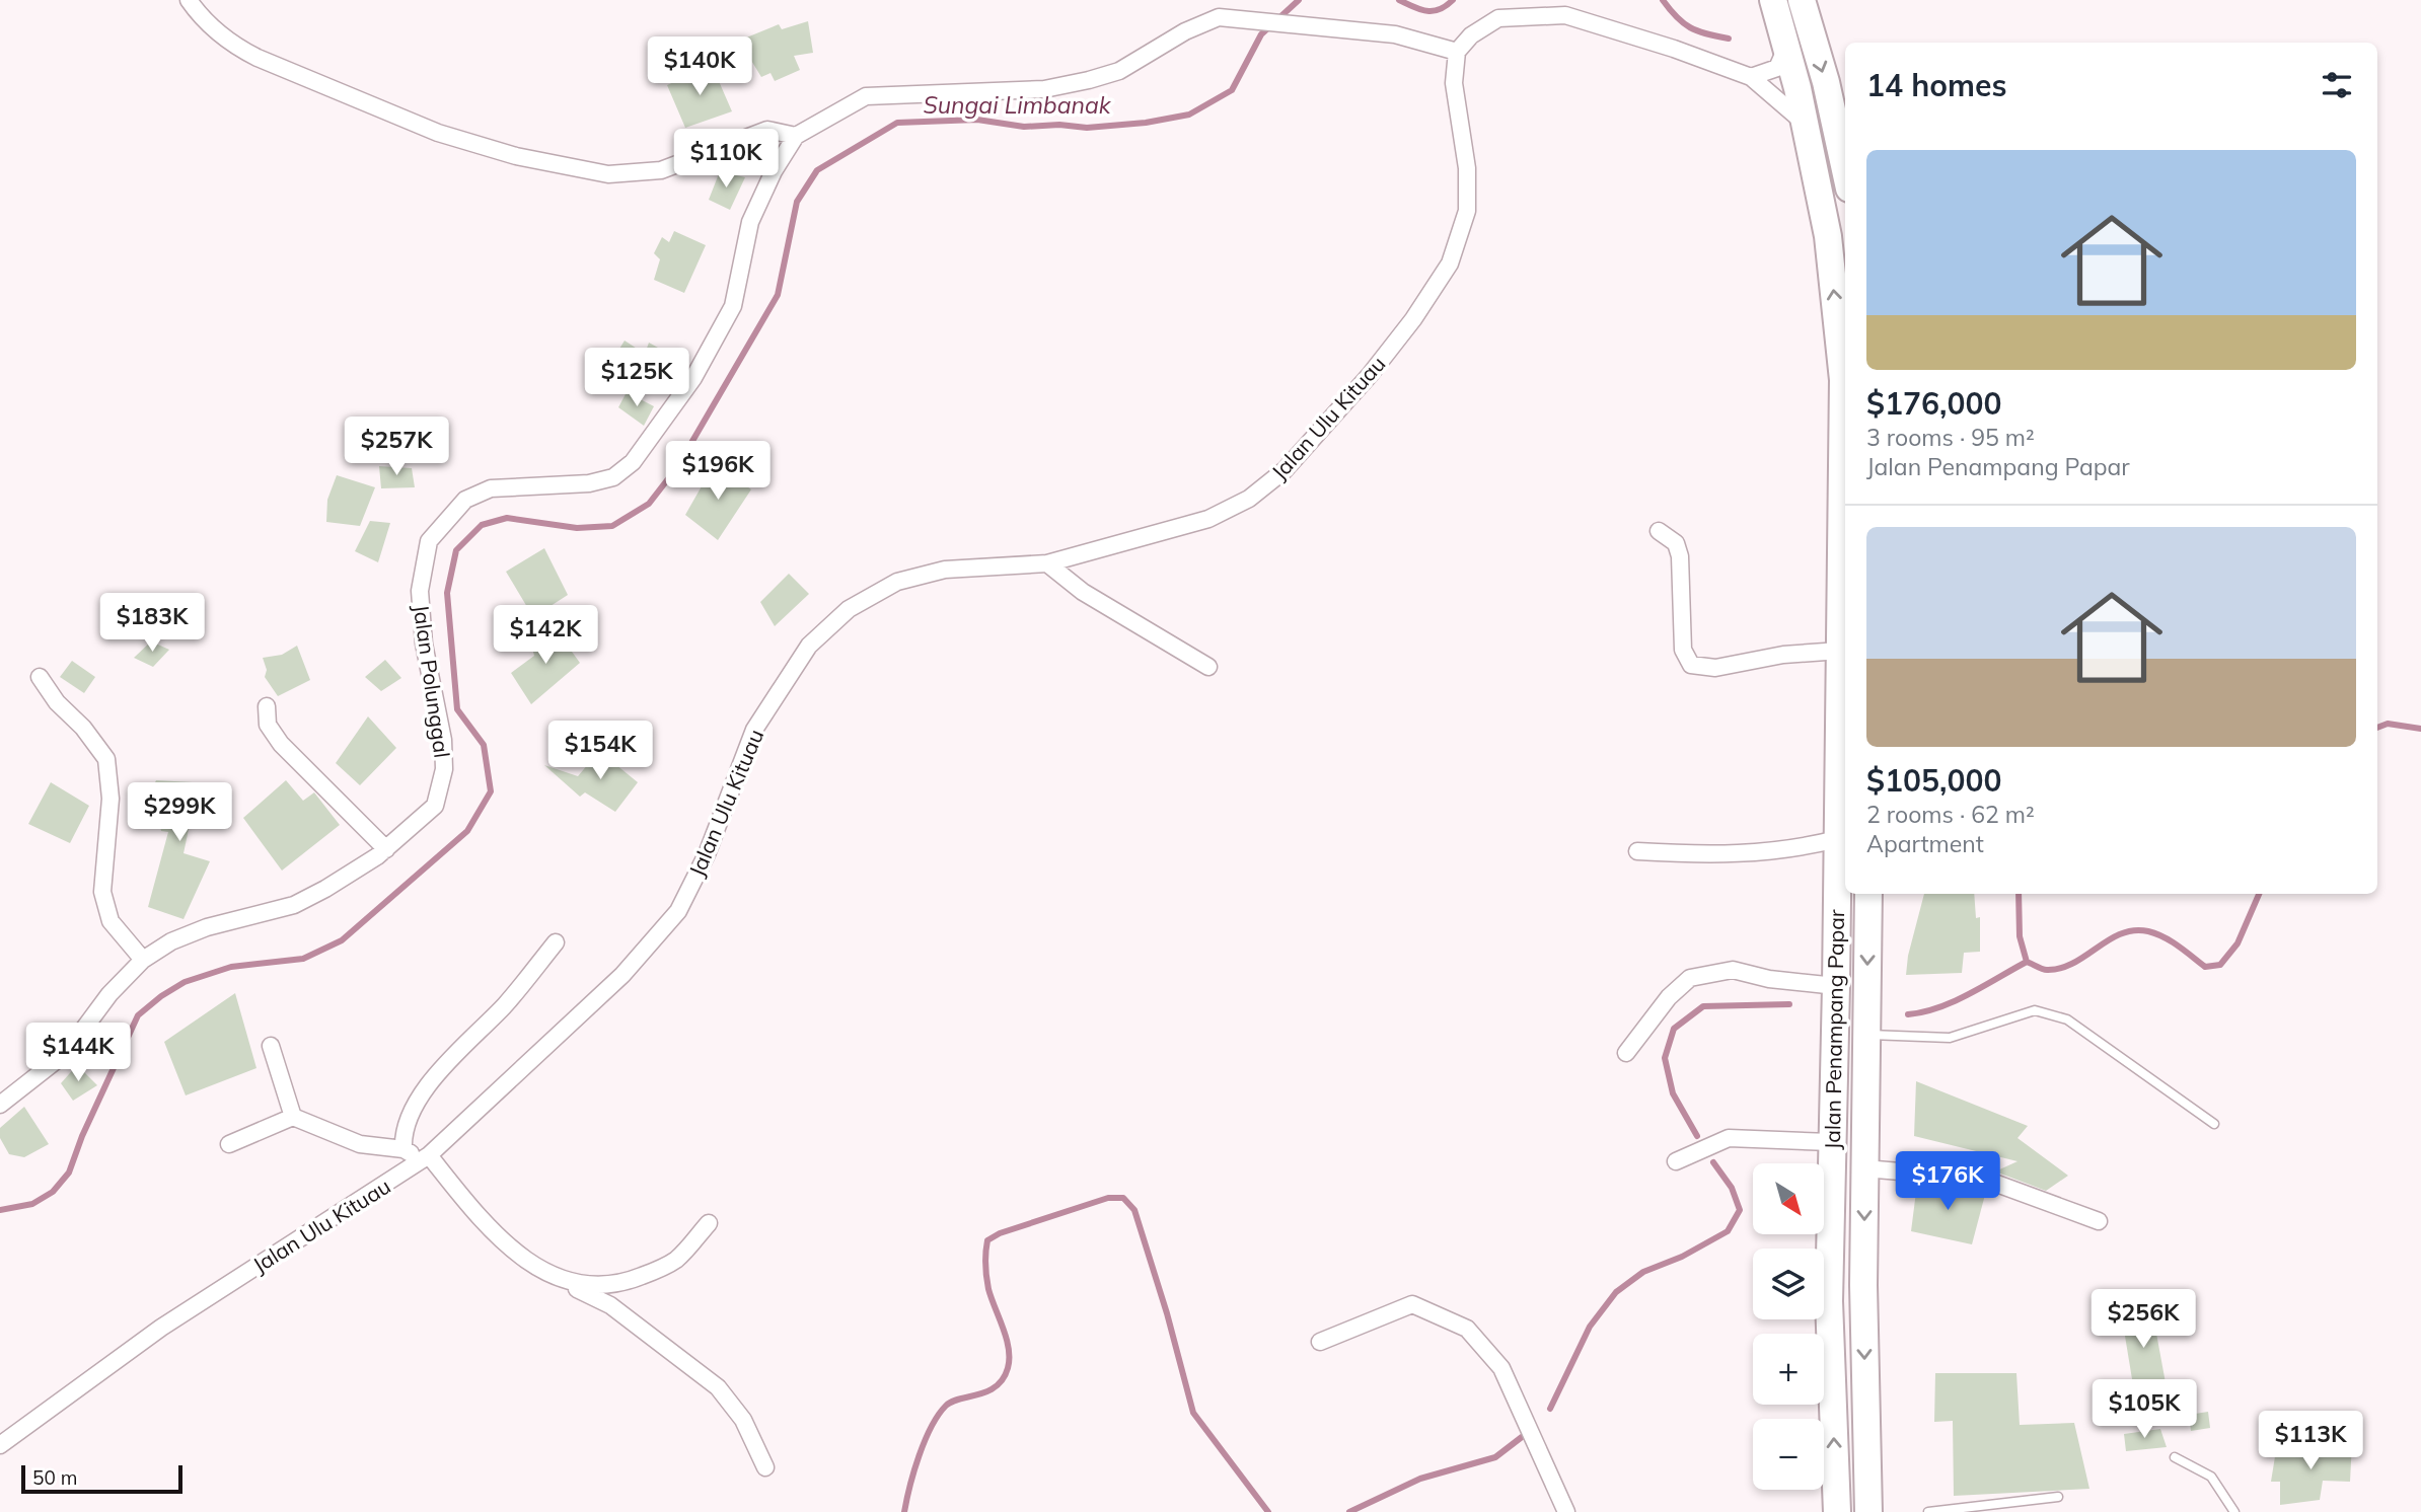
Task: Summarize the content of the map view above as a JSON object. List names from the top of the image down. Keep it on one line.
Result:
{"streets":{"main road":["Jalan Penampang Papar"],"street":["Jalan Ulu Kituau","Jalan Polunggal"]},"crossings":[["Jalan Ulu Kituau","Jalan Polunggal"]],"water":["Sungai Limbanak"],"scale_bar":"50 m","north":"bottom right","page":{"price":["$140K","$110K","$125K","$257K","$196K","$183K","$142K","$154K","$299K","$144K","$176K","$256K","$105K","$113K"],"heading":"14 homes","list":[{"name":"$176,000","note":"3 rooms · 95 m² · Jalan Penampang Papar"},{"name":"$105,000","note":"2 rooms · 62 m² · Apartment"}],"map_buttons":["+","−"],"scale":"50 m"}}
